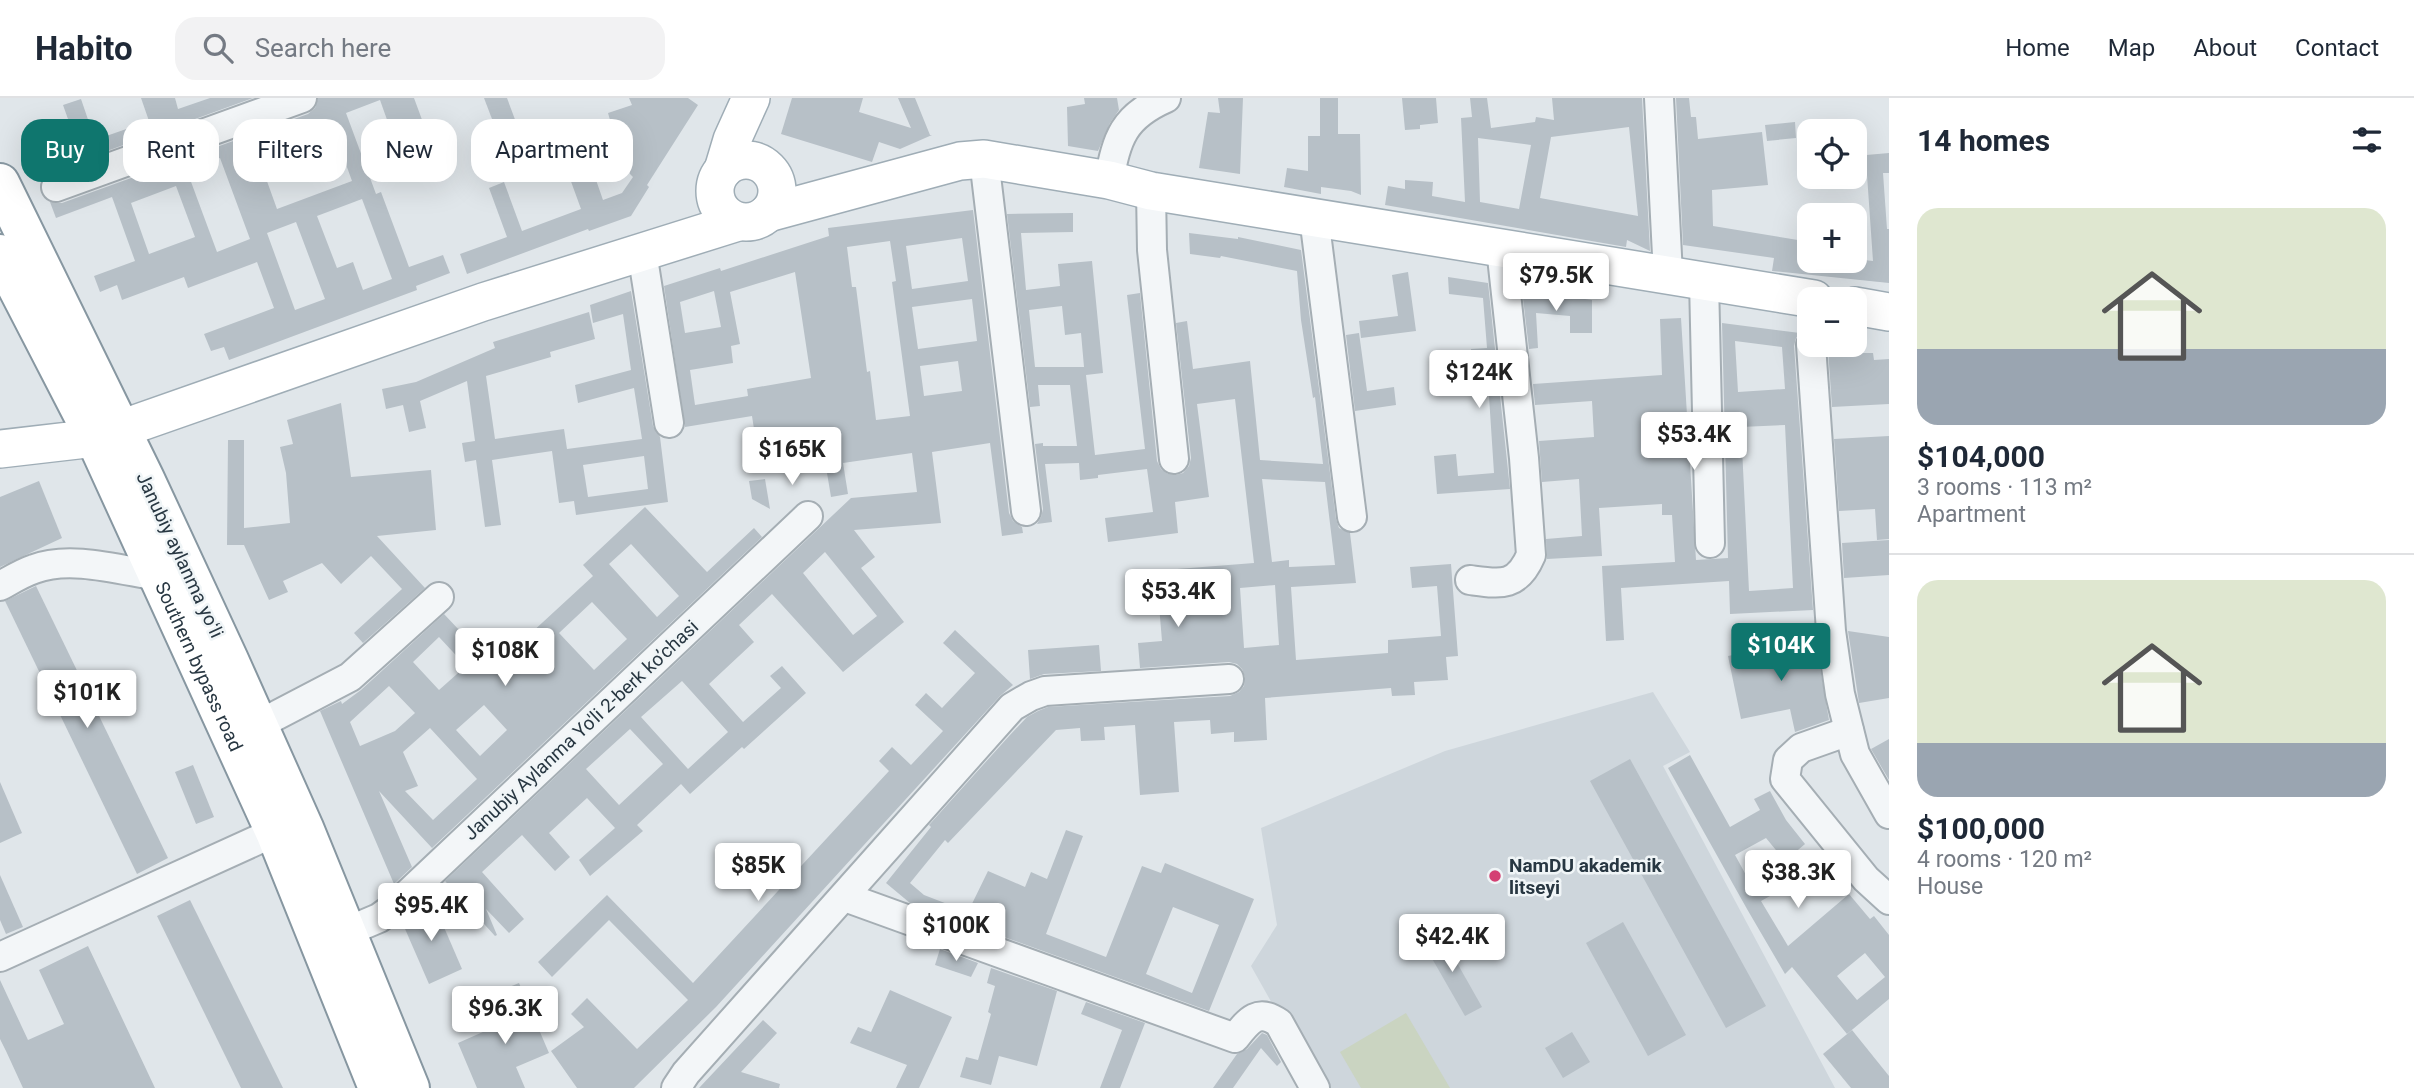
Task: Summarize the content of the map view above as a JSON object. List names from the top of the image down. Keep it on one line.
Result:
{"streets":{"highway":["Janubiy aylanma yoʻli","Southern bypass road"],"street":["Janubiy Аylanma Yo'li 2-berk koʼchasi"]},"crossings":[["Janubiy aylanma yoʻli","Southern bypass road"],["Janubiy aylanma yoʻli","Janubiy Аylanma Yo'li 2-berk koʼchasi"]],"places":["NamDU akademik litseyi"],"page":{"header":"Habito","search":"Search here","nav":["Home","Map","About","Contact"],"heading":"14 homes","map_buttons":["+","−"],"chip":["Buy","Rent","Filters","New","Apartment"],"list":[{"name":"$104,000","note":"3 rooms · 113 m² · Apartment"},{"name":"$100,000","note":"4 rooms · 120 m² · House"}],"price":["$79.5K","$124K","$53.4K","$165K","$53.4K","$104K","$108K","$101K","$85K","$38.3K","$95.4K","$100K","$42.4K","$96.3K"]}}
